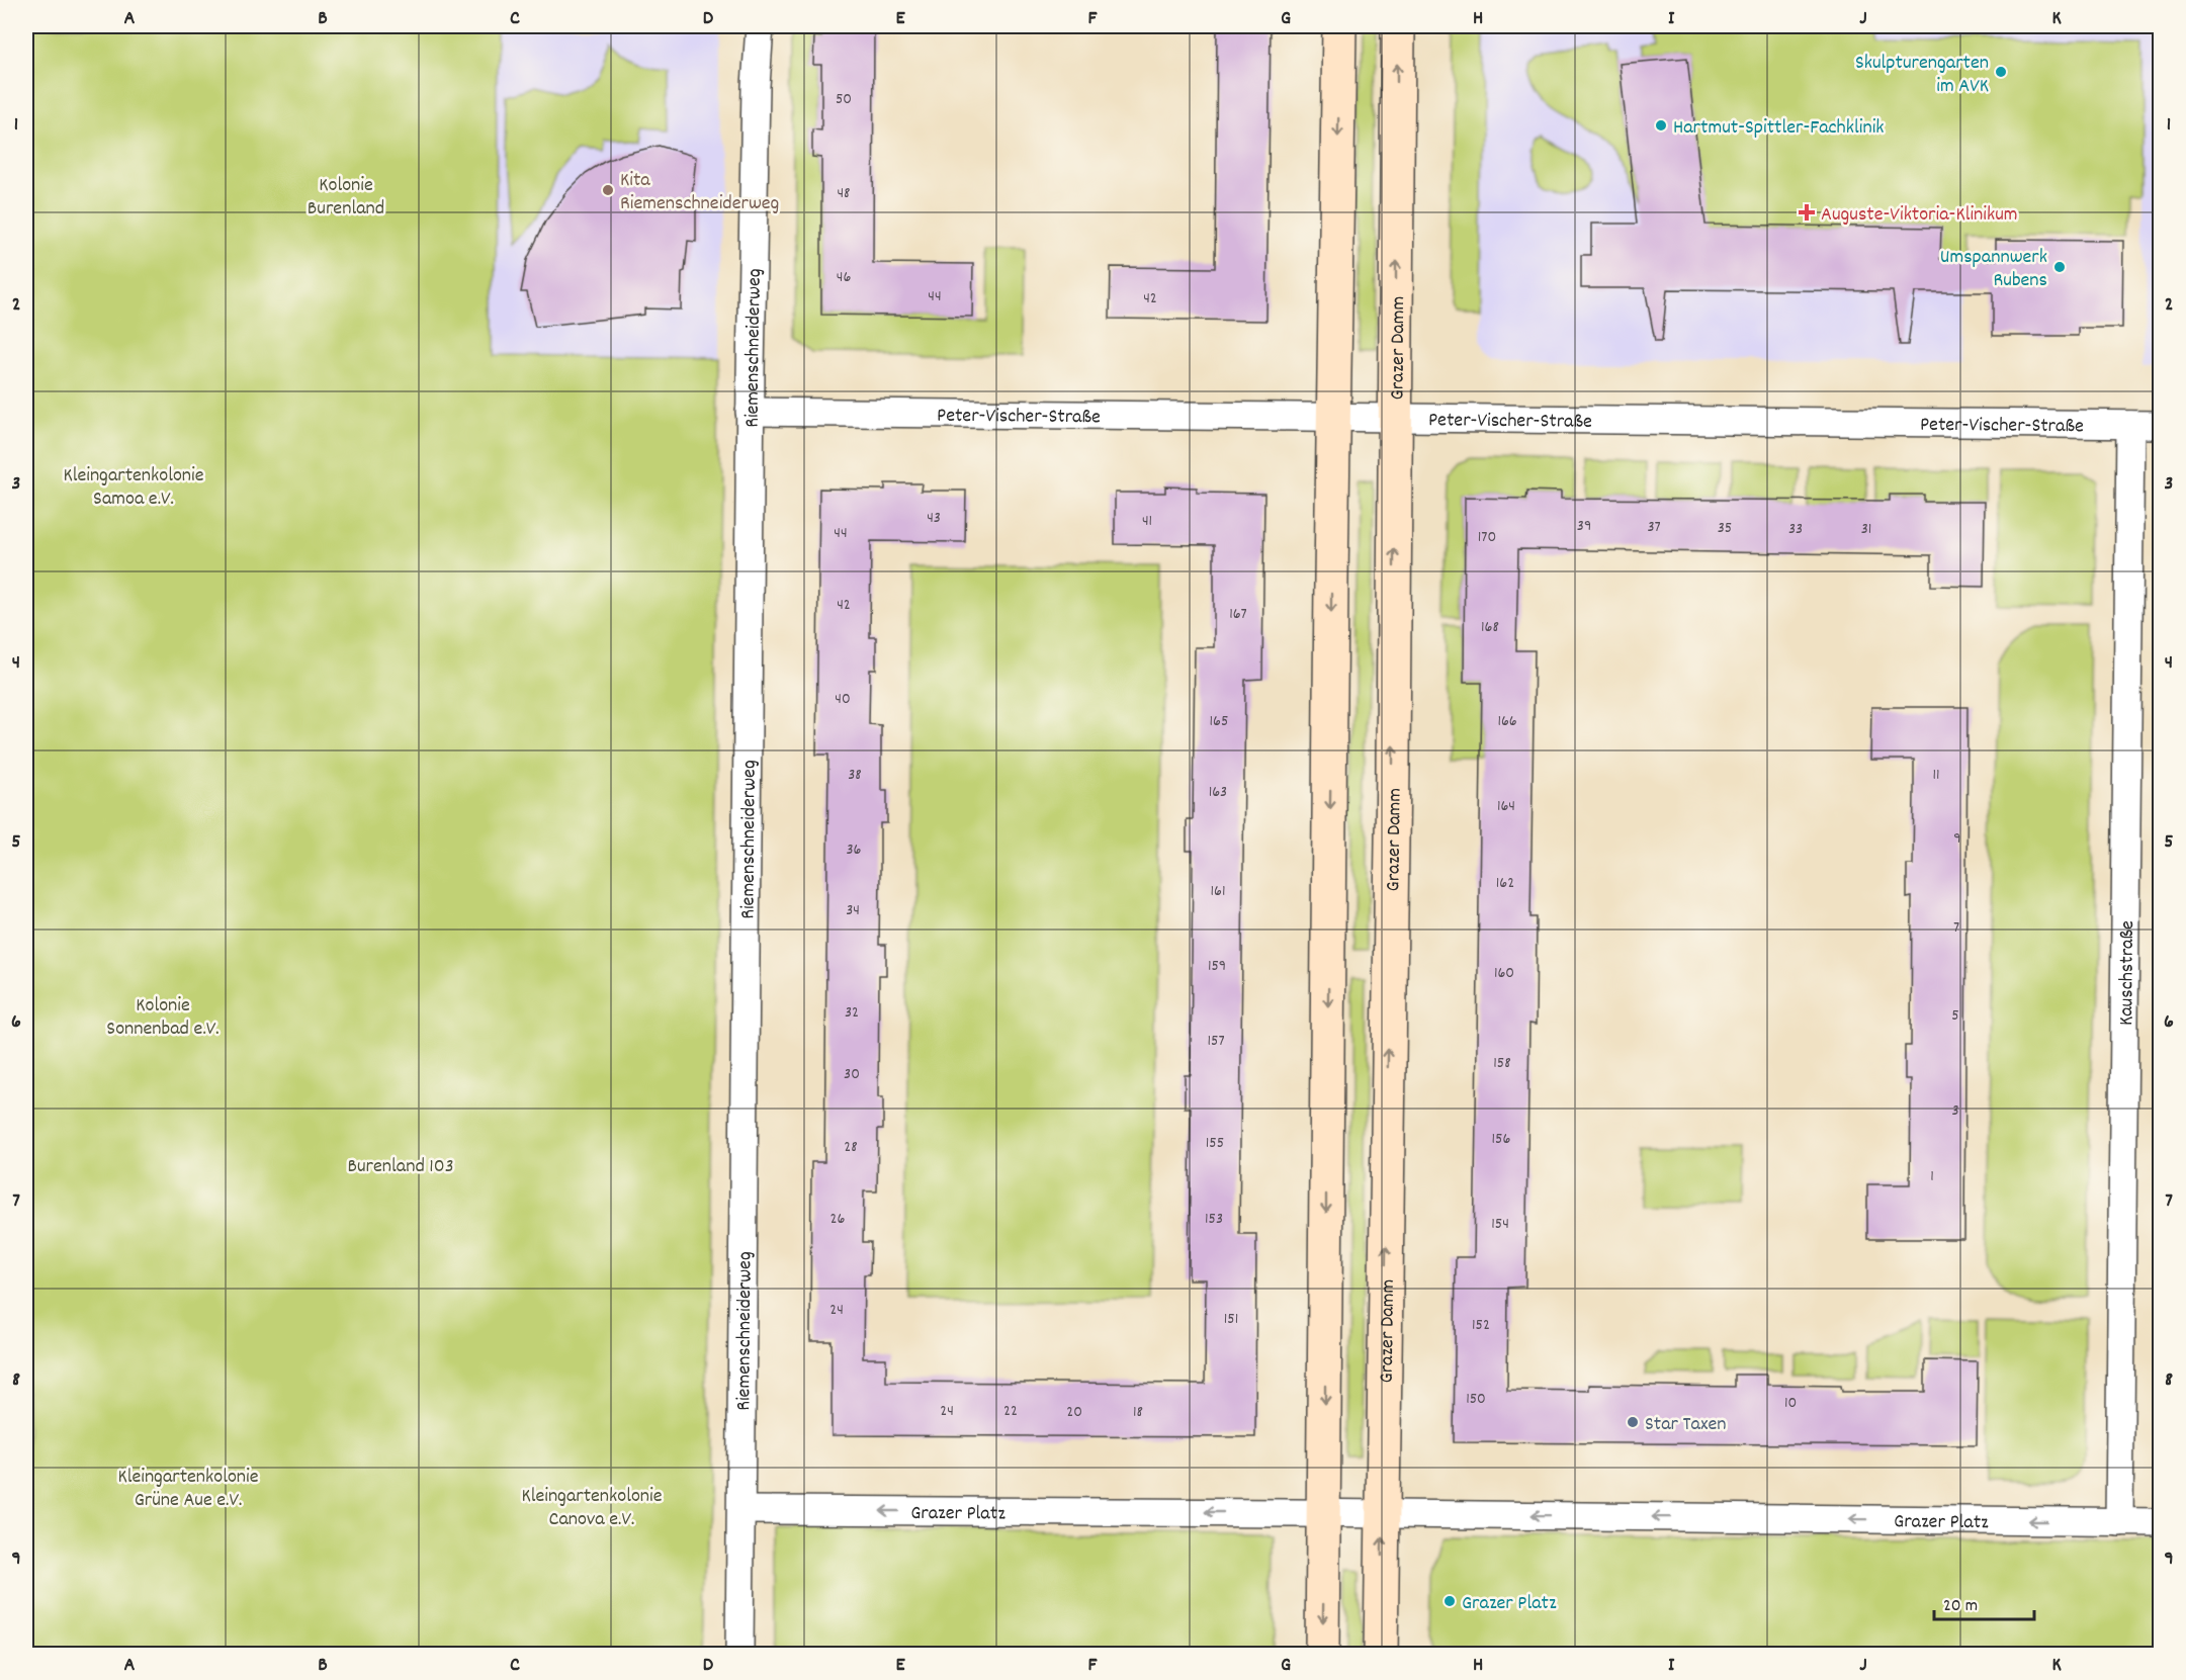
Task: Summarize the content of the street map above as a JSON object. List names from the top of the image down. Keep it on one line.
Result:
{"streets":{"main road":["Grazer Damm"],"street":["Riemenschneiderweg","Peter-Vischer-Straße","Kauschstraße","Grazer Platz"]},"crossings":[["Riemenschneiderweg","Peter-Vischer-Straße"],["Riemenschneiderweg","Grazer Platz"],["Grazer Damm","Peter-Vischer-Straße"],["Grazer Damm","Grazer Platz"],["Peter-Vischer-Straße","Kauschstraße"],["Kauschstraße","Grazer Platz"]],"one_way":["Grazer Platz"],"parks":["Kolonie Burenland","Kleingartenkolonie Samoa e.V.","Kolonie Sonnenbad e.V.","Burenland 103","Kleingartenkolonie Grüne Aue e.V.","Kleingartenkolonie Canova e.V."],"places":{"other":["Skulpturengarten im AVK","Hartmut-Spittler-Fachklinik","Kita Riemenschneiderweg","Umspannwerk Rubens","Star Taxen","Grazer Platz"],"health":["Auguste-Viktoria-Klinikum"]},"house_numbers":["50","48","46","44","42","43","41","39","37","35","33","31","44","170","42","167","168","40","165","166","38","11","163","164","9","36","162","161","34","7","159","160","32","5","157","158","30","3","156","155","28","1","26","153","154","24","151","152","150","10","24","22","20","18"],"scale_bar":"20 m","grid":{"columns":["A","B","C","D","E","F","G","H","I","J","K"],"rows":["1","2","3","4","5","6","7","8","9"]}}
